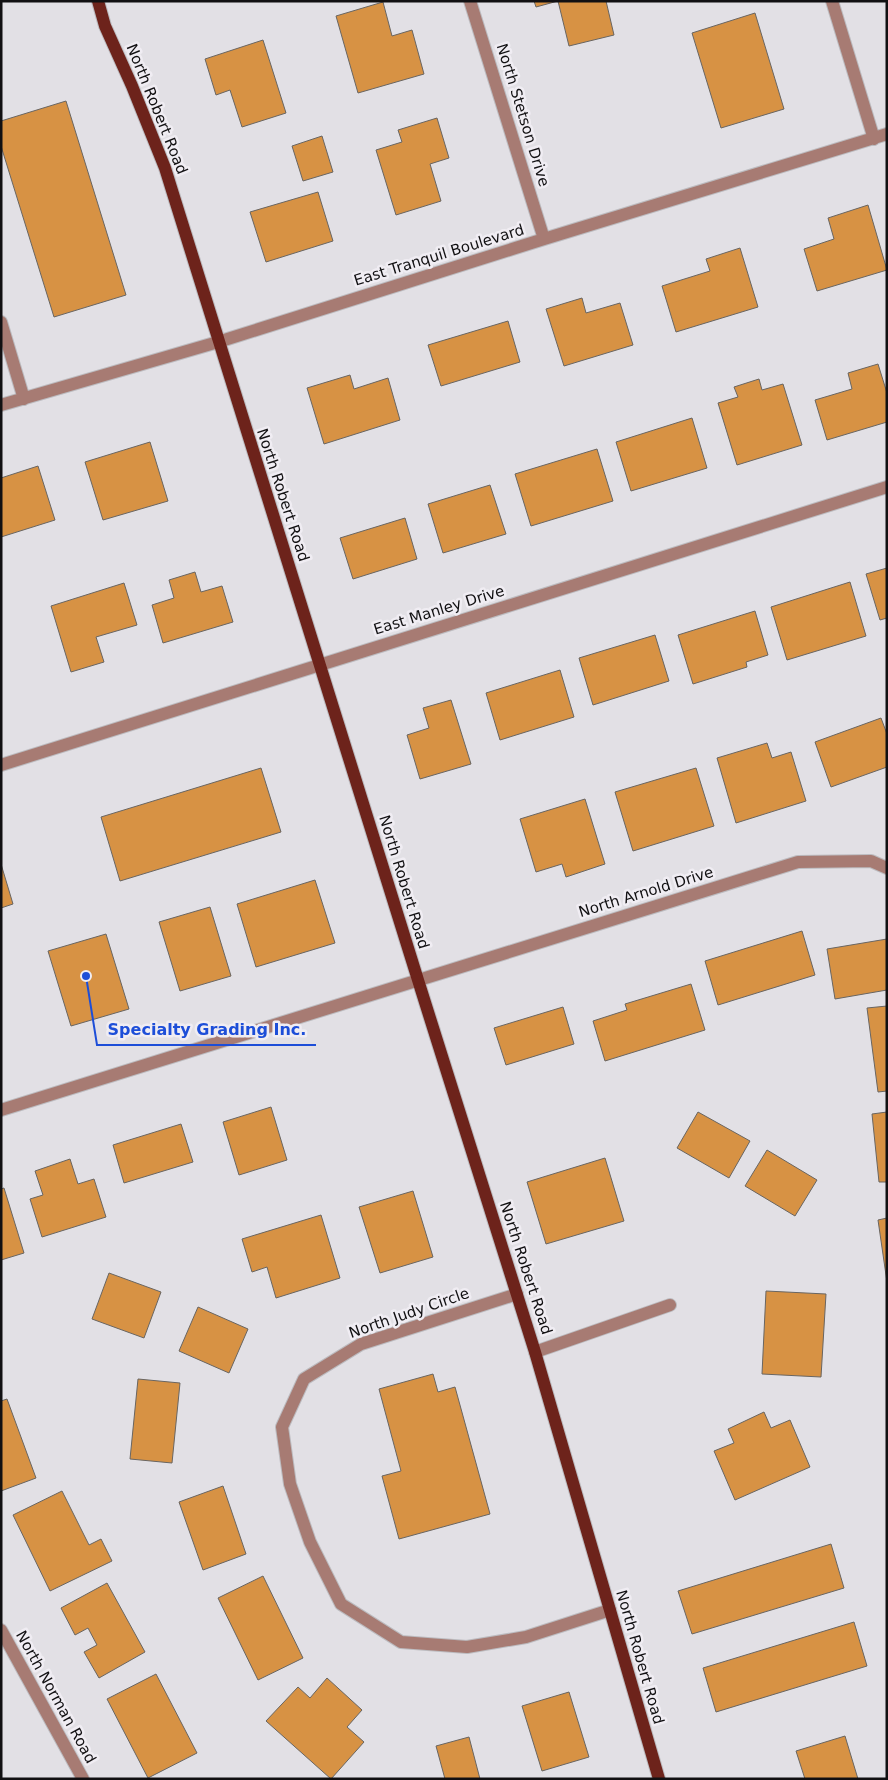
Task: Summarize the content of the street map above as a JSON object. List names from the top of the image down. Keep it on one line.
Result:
{"streets":{"main road":["North Robert Road"],"street":["North Stetson Drive","East Tranquil Boulevard","East Manley Drive","North Arnold Drive","North Judy Circle","North Norman Road"]},"crossings":[["North Robert Road","East Tranquil Boulevard"],["North Robert Road","East Manley Drive"],["North Robert Road","North Arnold Drive"],["North Robert Road","North Judy Circle"],["North Stetson Drive","East Tranquil Boulevard"]],"places":["Specialty Grading Inc."]}
